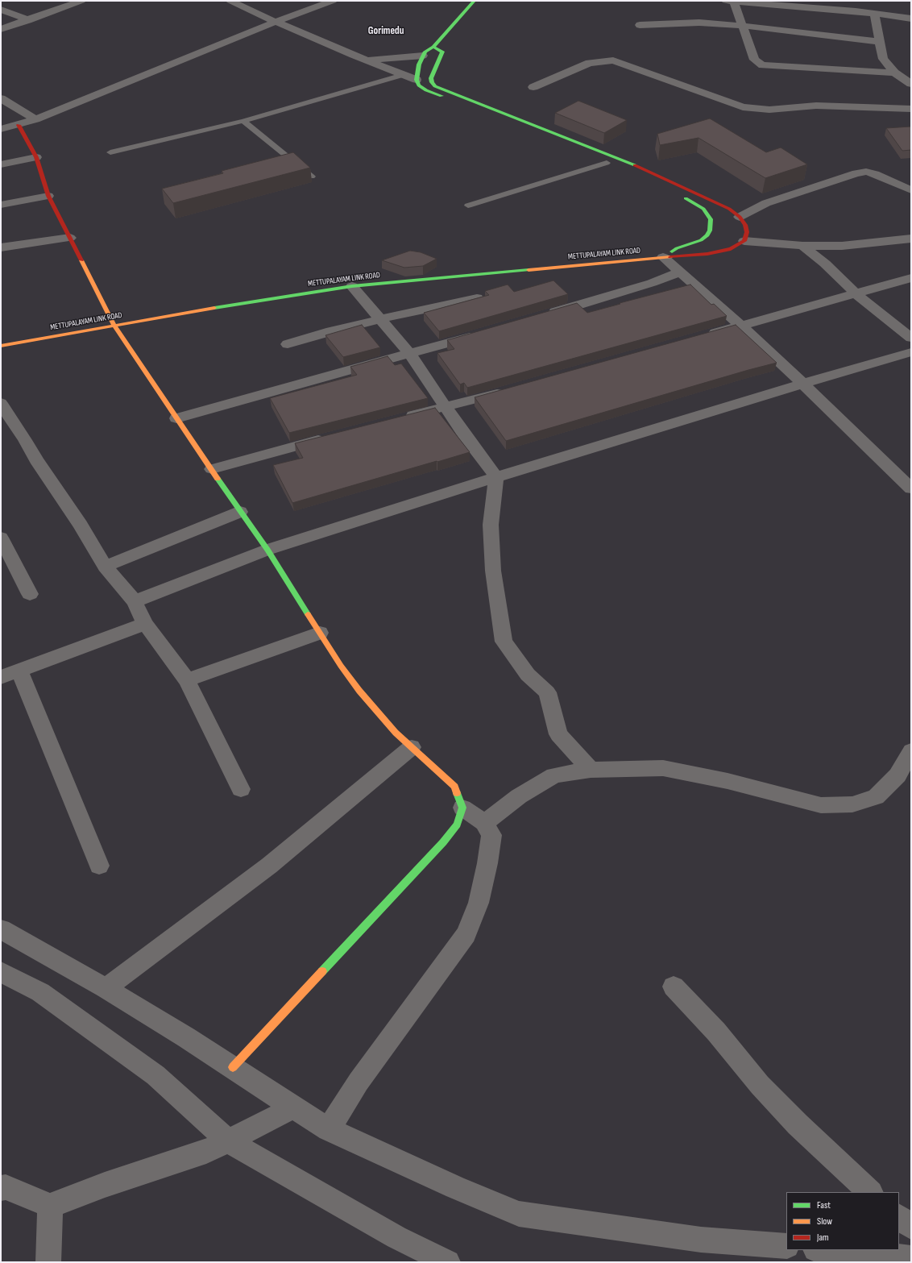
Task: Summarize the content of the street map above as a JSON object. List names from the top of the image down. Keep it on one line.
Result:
{"streets":{"street":["METTUPALAYAM LINK ROAD"]},"districts":["Gorimedu"],"legend":["Fast","Slow","Jam"]}
